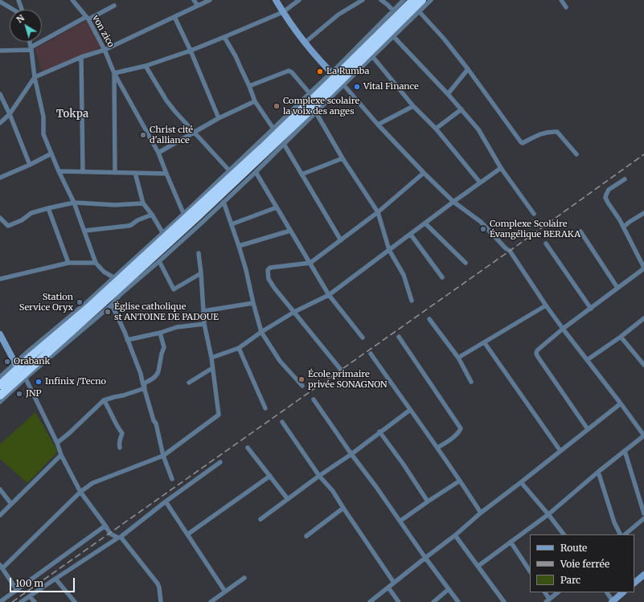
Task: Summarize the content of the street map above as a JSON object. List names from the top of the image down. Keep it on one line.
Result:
{"streets":{"street":["von zico"]},"districts":["Tokpa"],"places":["La Rumba","Vital Finance","Complexe scolaire la voix des anges","Christ cité d'alliance","Complexe Scolaire Évangélique BERAKA","Station Service Oryx","Église catholique st ANTOINE DE PADOUE","Orabank","École primaire privée SONAGNON","Infinix /Tecno","JNP"],"legend":["Route","Voie ferrée","Parc"],"scale_bar":"100 m","north":"top left"}
